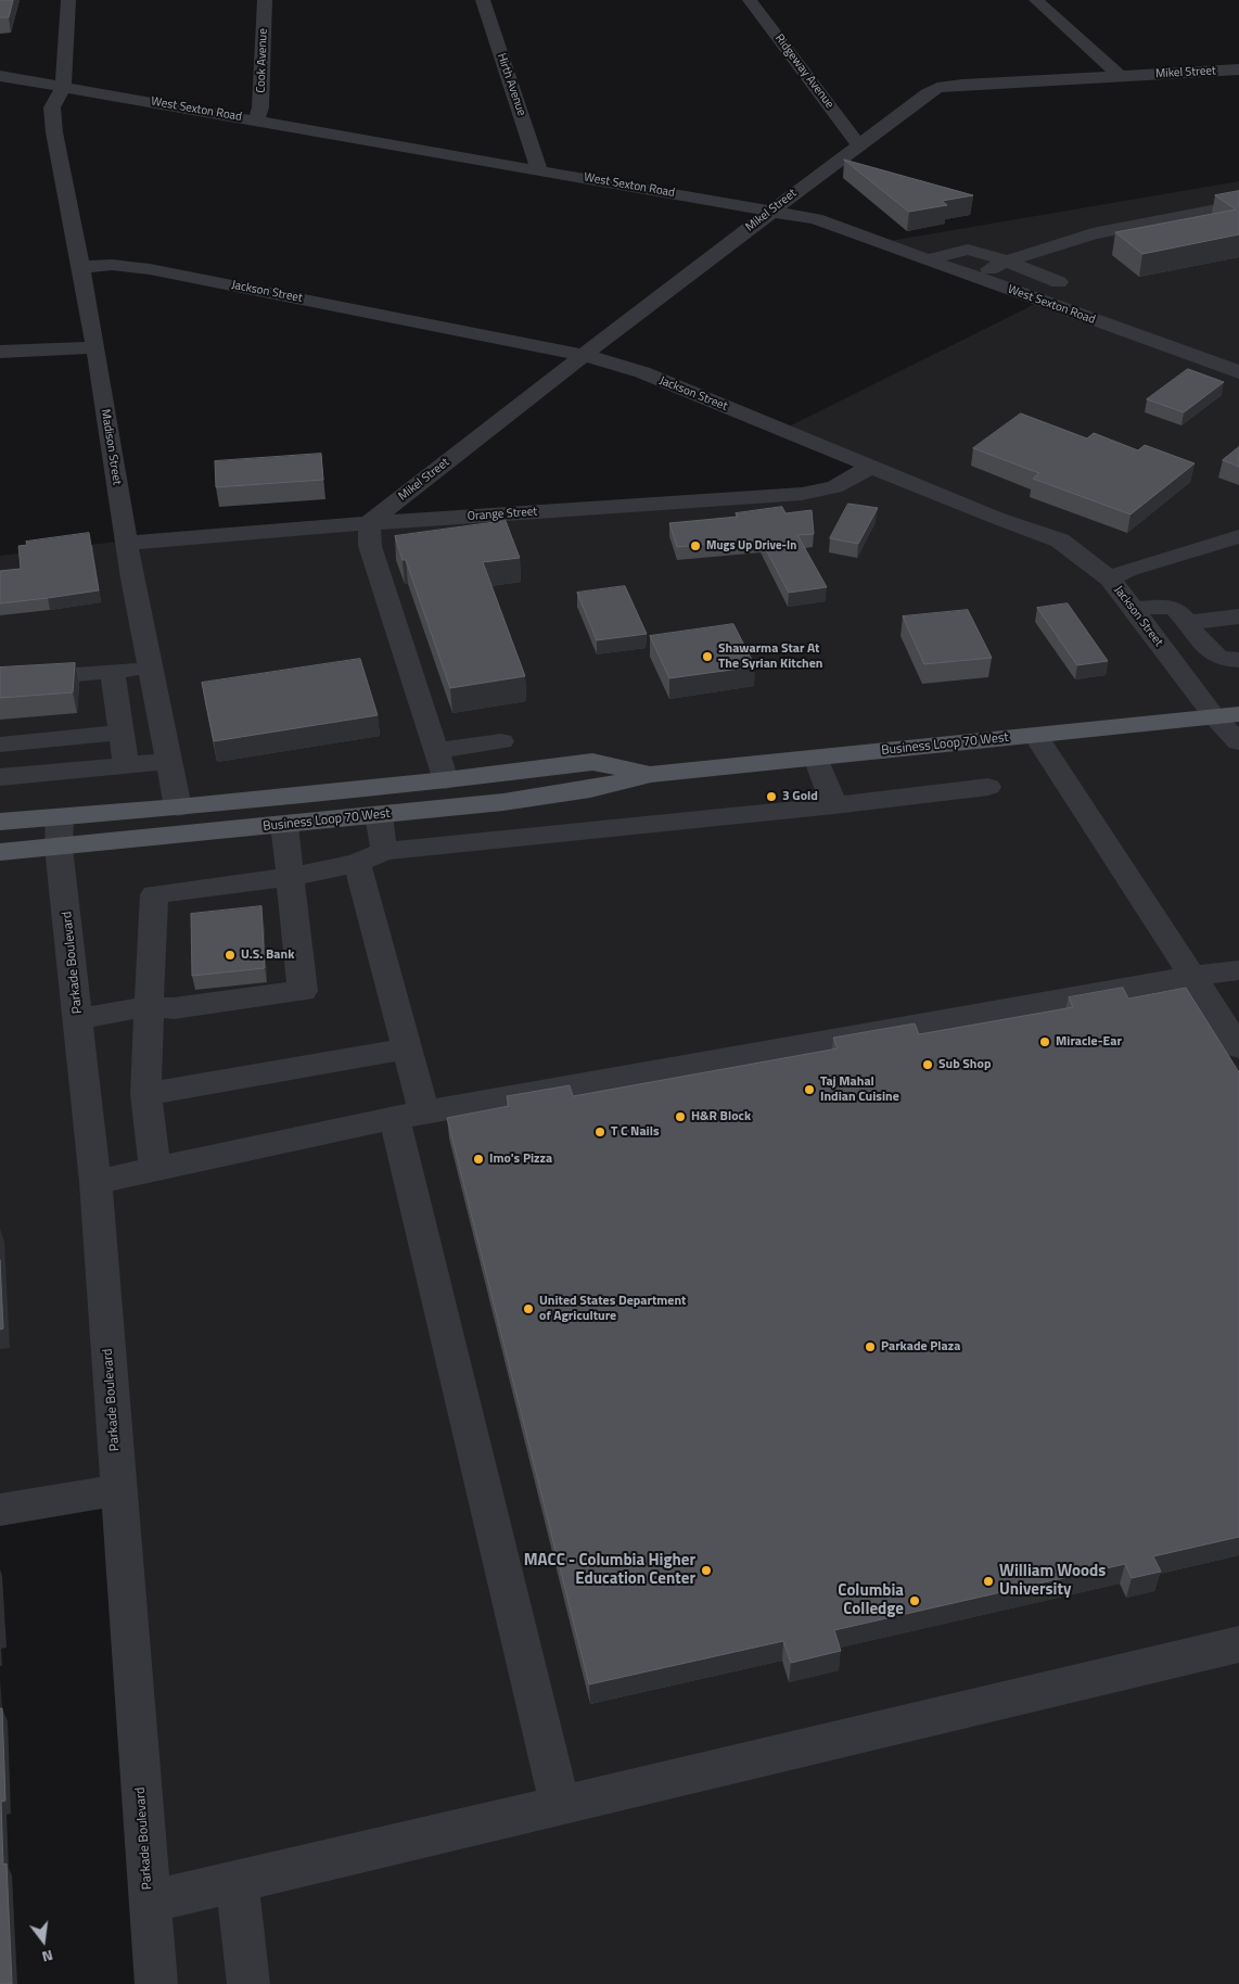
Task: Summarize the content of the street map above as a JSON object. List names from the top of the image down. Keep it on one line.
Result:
{"streets":{"main road":["Business Loop 70 West"],"street":["Cook Avenue","Ridgeway Avenue","Mikel Street","Hirth Avenue","West Sexton Road","Jackson Street","Madison Street","Orange Street","Parkade Boulevard"]},"crossings":[["Cook Avenue","West Sexton Road"],["Ridgeway Avenue","Mikel Street"],["Mikel Street","West Sexton Road"],["Mikel Street","Jackson Street"],["Mikel Street","Orange Street"],["Hirth Avenue","West Sexton Road"],["West Sexton Road","Madison Street"],["Jackson Street","Madison Street"],["Jackson Street","Orange Street"],["Jackson Street","Business Loop 70 West"],["Madison Street","Orange Street"],["Madison Street","Business Loop 70 West"],["Business Loop 70 West","Parkade Boulevard"]],"places":["Mugs Up Drive-In","Shawarma Star At The Syrian Kitchen","3 Gold","U.S. Bank","Miracle-Ear","Sub Shop","Taj Mahal Indian Cuisine","H&R Block","T C Nails","Imo's Pizza","United States Department of Agriculture","Parkade Plaza","MACC - Columbia Higher Education Center","William Woods University","Columbia Colledge"],"north":"bottom"}
